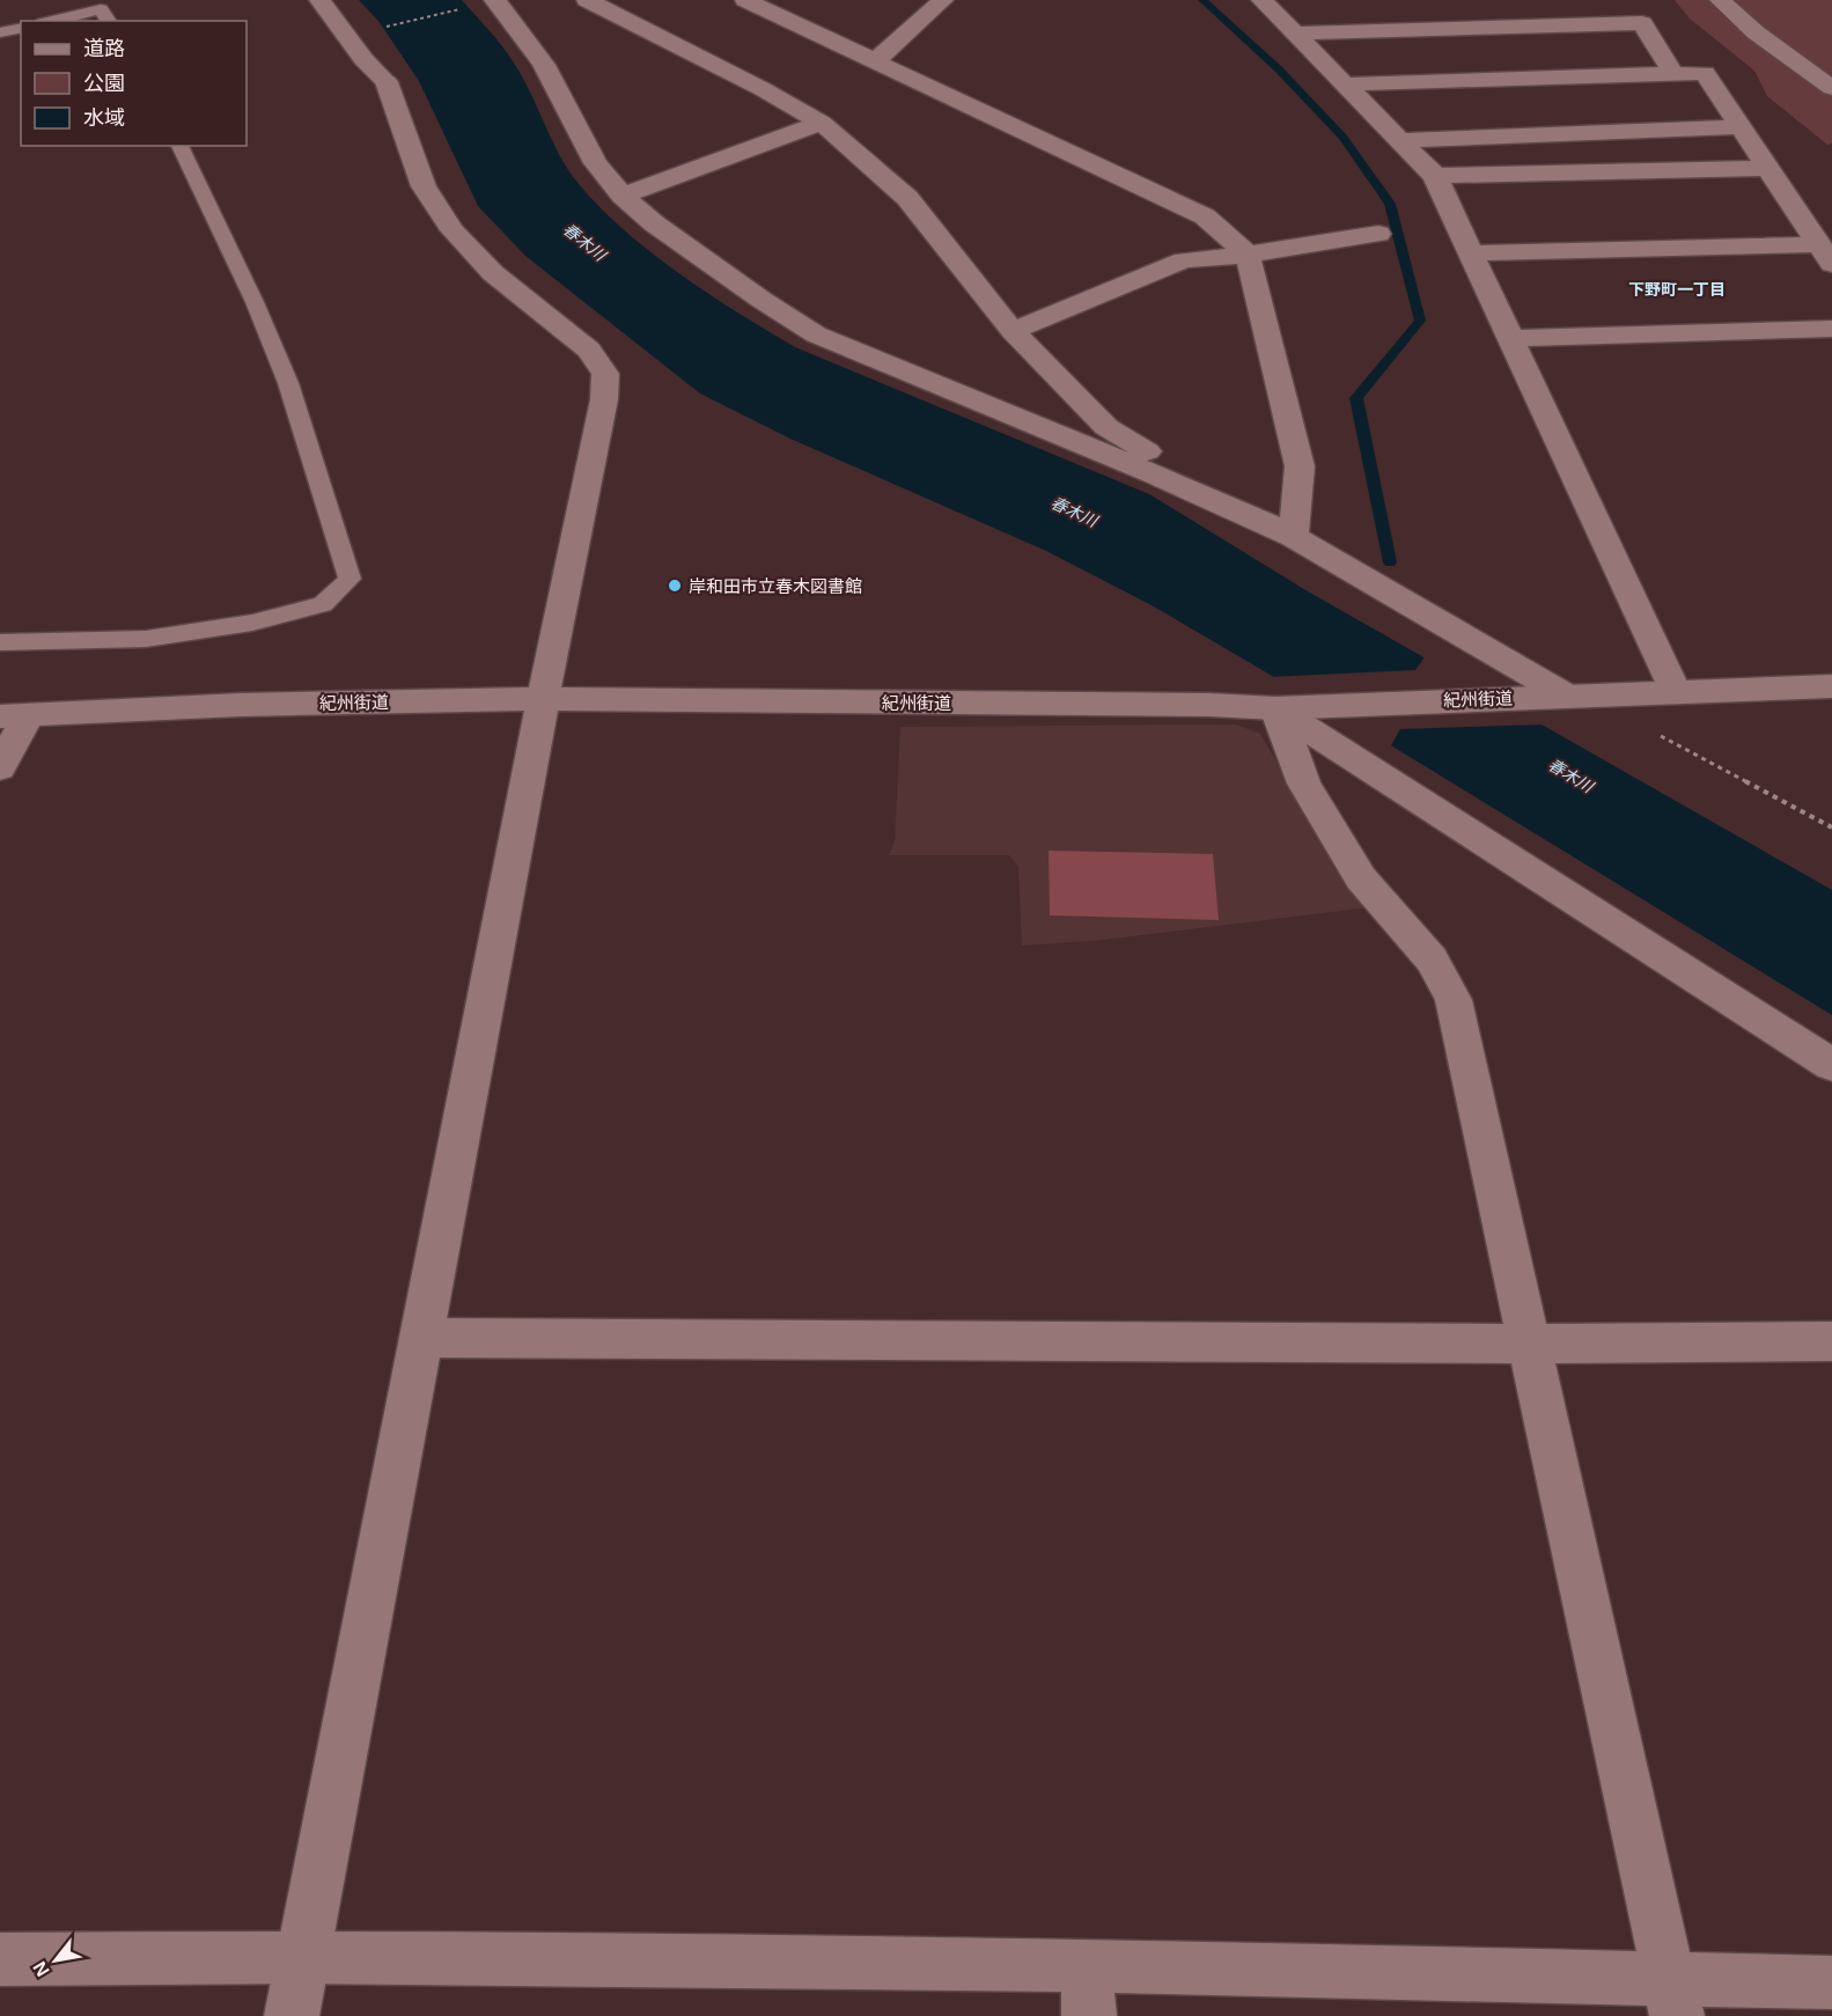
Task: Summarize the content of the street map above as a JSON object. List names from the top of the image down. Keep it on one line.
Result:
{"streets":{"street":["紀州街道"]},"districts":["下野町一丁目"],"water":["春木川"],"places":["岸和田市立春木図書館"],"legend":["道路","公園","水域"],"north":"bottom left"}
